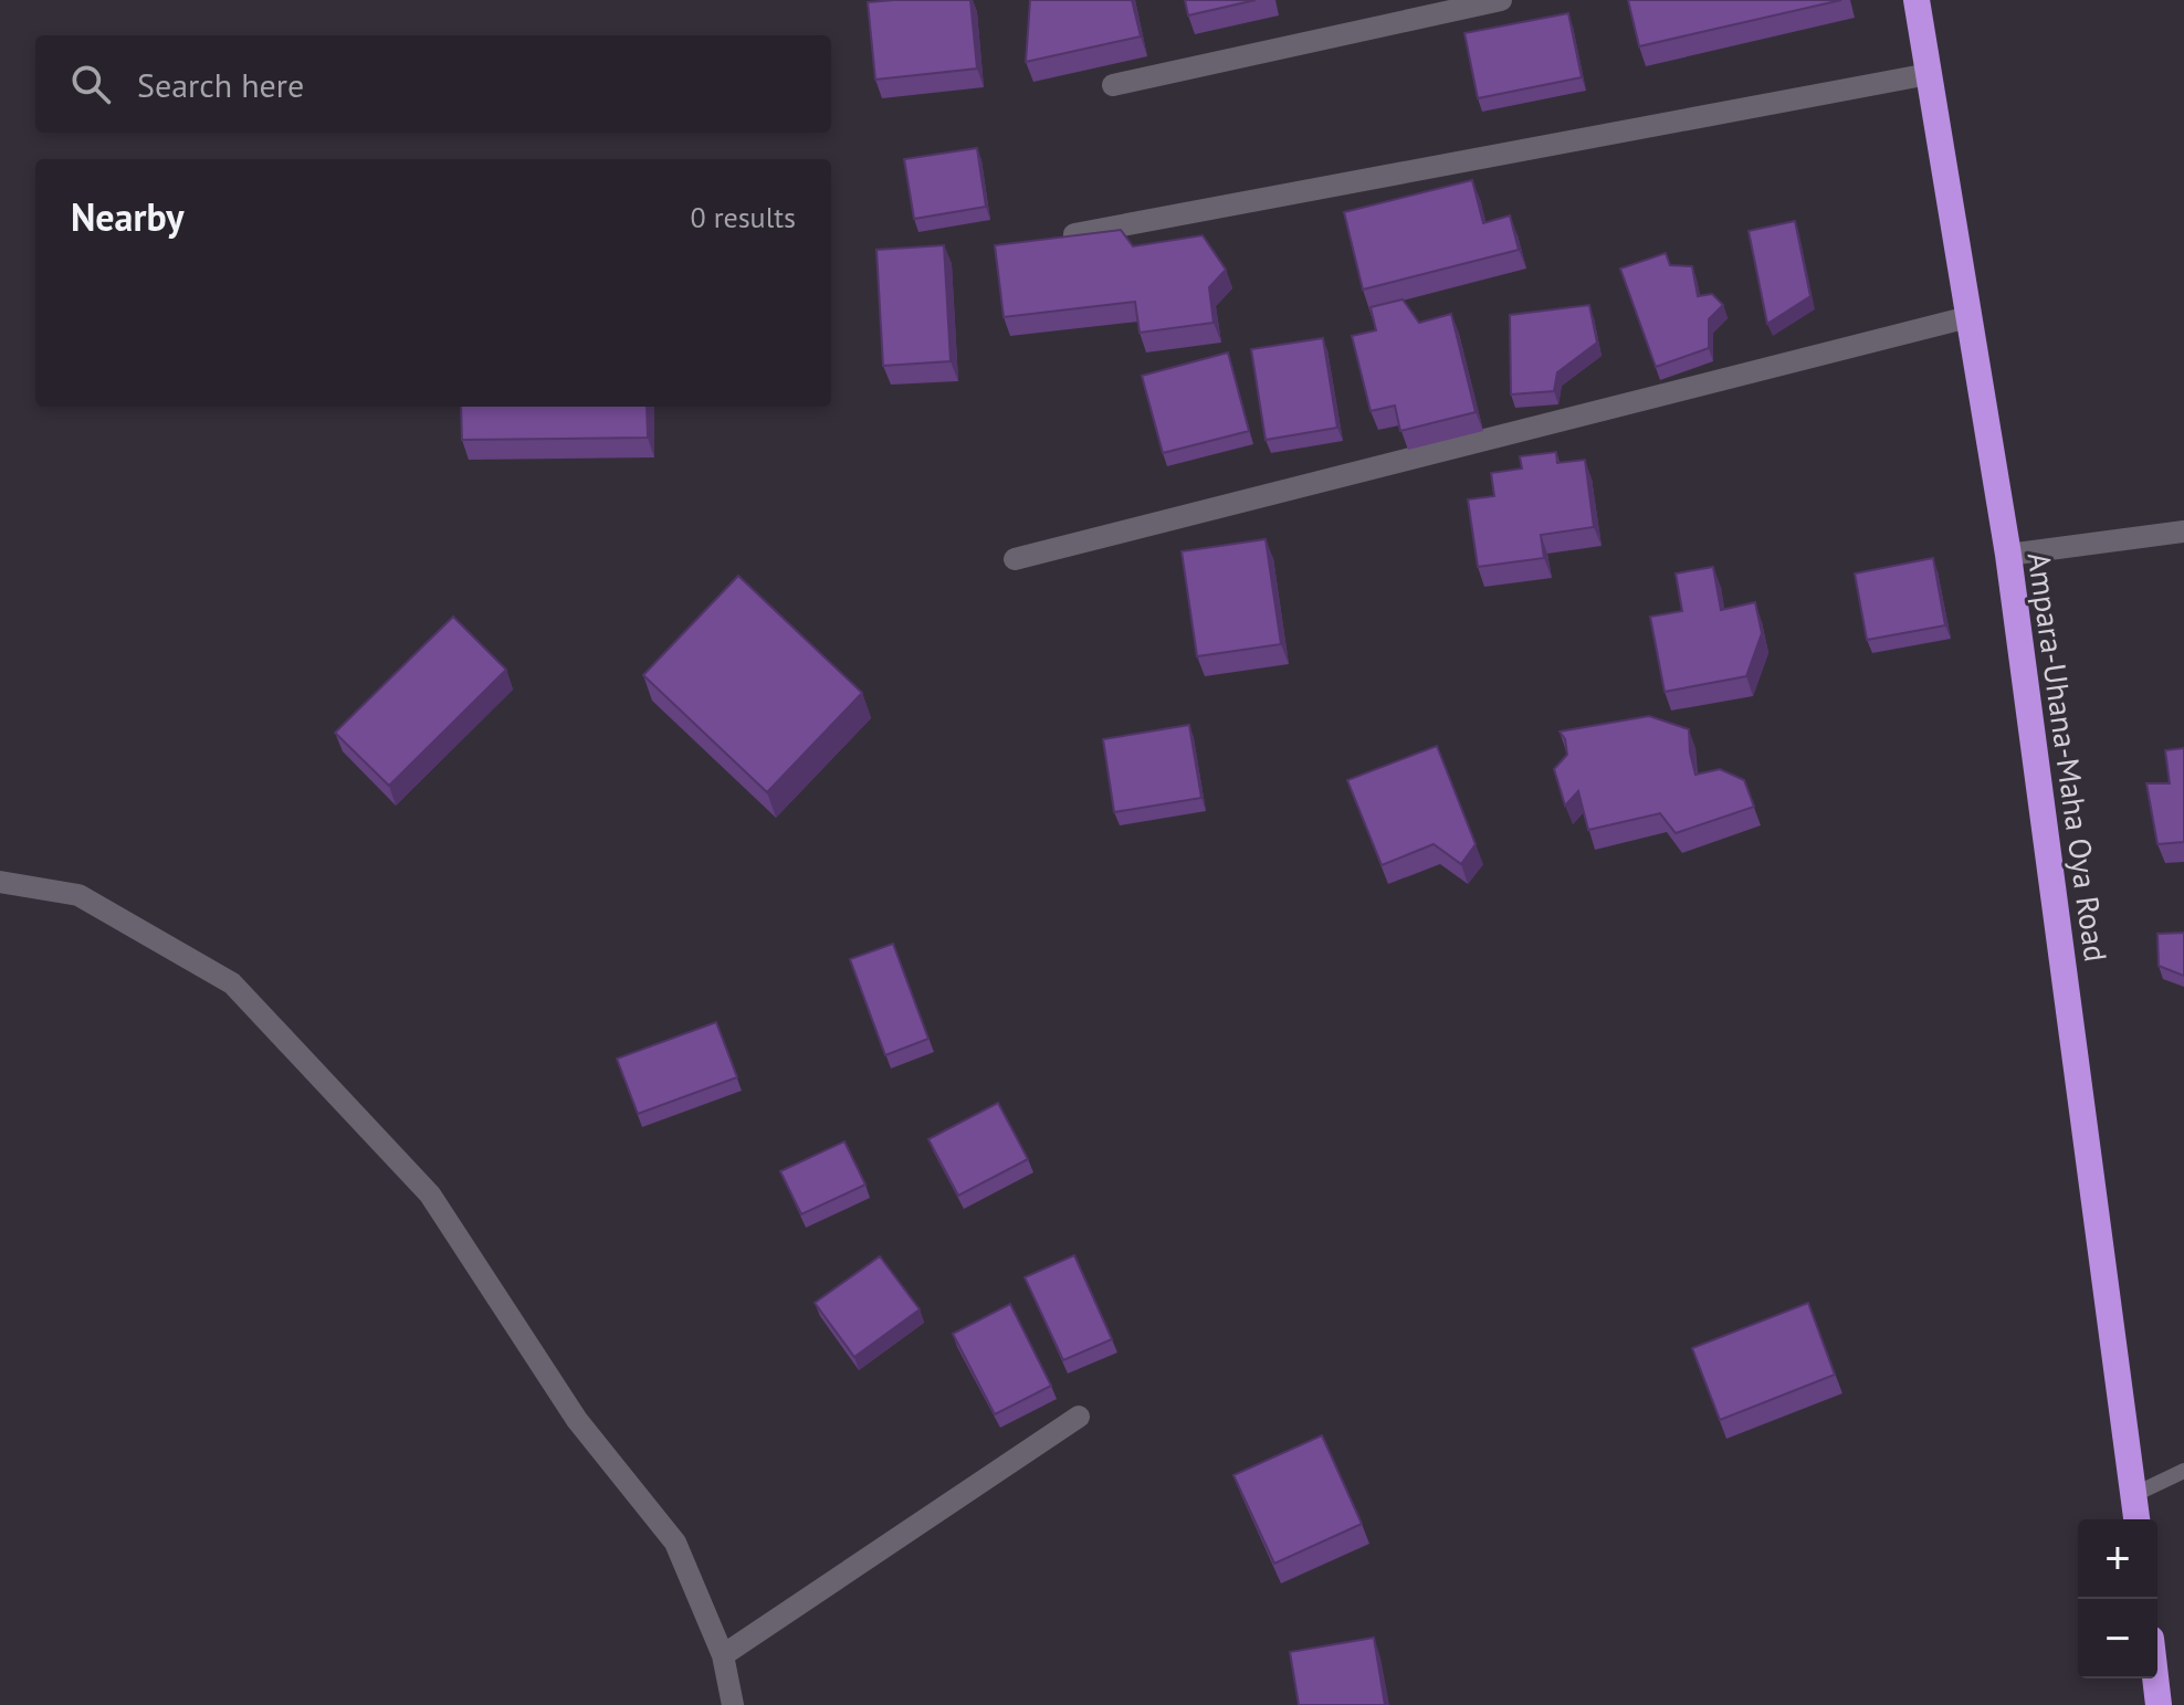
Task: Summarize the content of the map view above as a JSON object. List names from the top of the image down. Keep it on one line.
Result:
{"streets":{"highway":["Ampara-Uhana-Maha Oya Road"]},"page":{"search":"Search here","heading":["Nearby","0 results"],"map_buttons":["+","−"]}}
